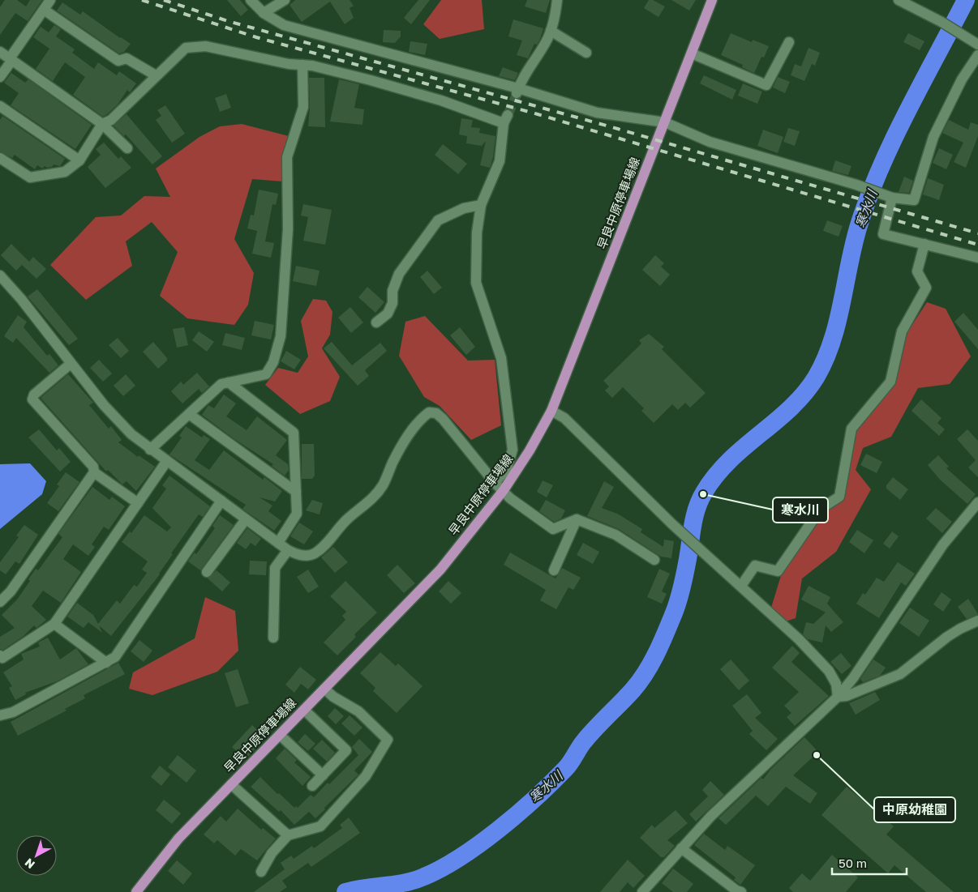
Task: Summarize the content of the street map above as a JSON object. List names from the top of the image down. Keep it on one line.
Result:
{"streets":{"main road":["早良中原停車場線"]},"water":["寒水川"],"places":["寒水川","中原幼稚園"],"scale_bar":"50 m","north":"bottom left"}
